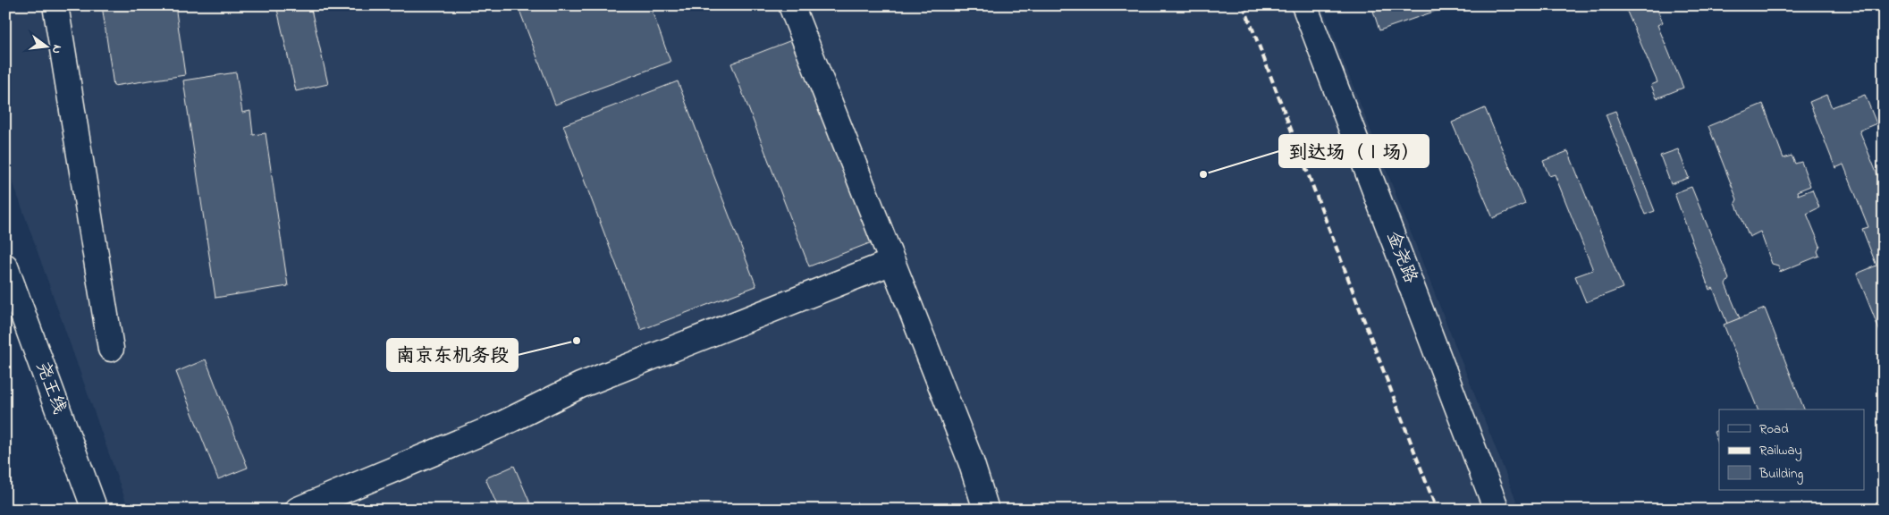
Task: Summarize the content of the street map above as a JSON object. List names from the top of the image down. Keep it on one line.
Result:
{"streets":{"street":["金尧路","尧王线"]},"places":["到达场（Ⅰ场）","南京东机务段"],"legend":["Road","Railway","Building"],"north":"right"}
